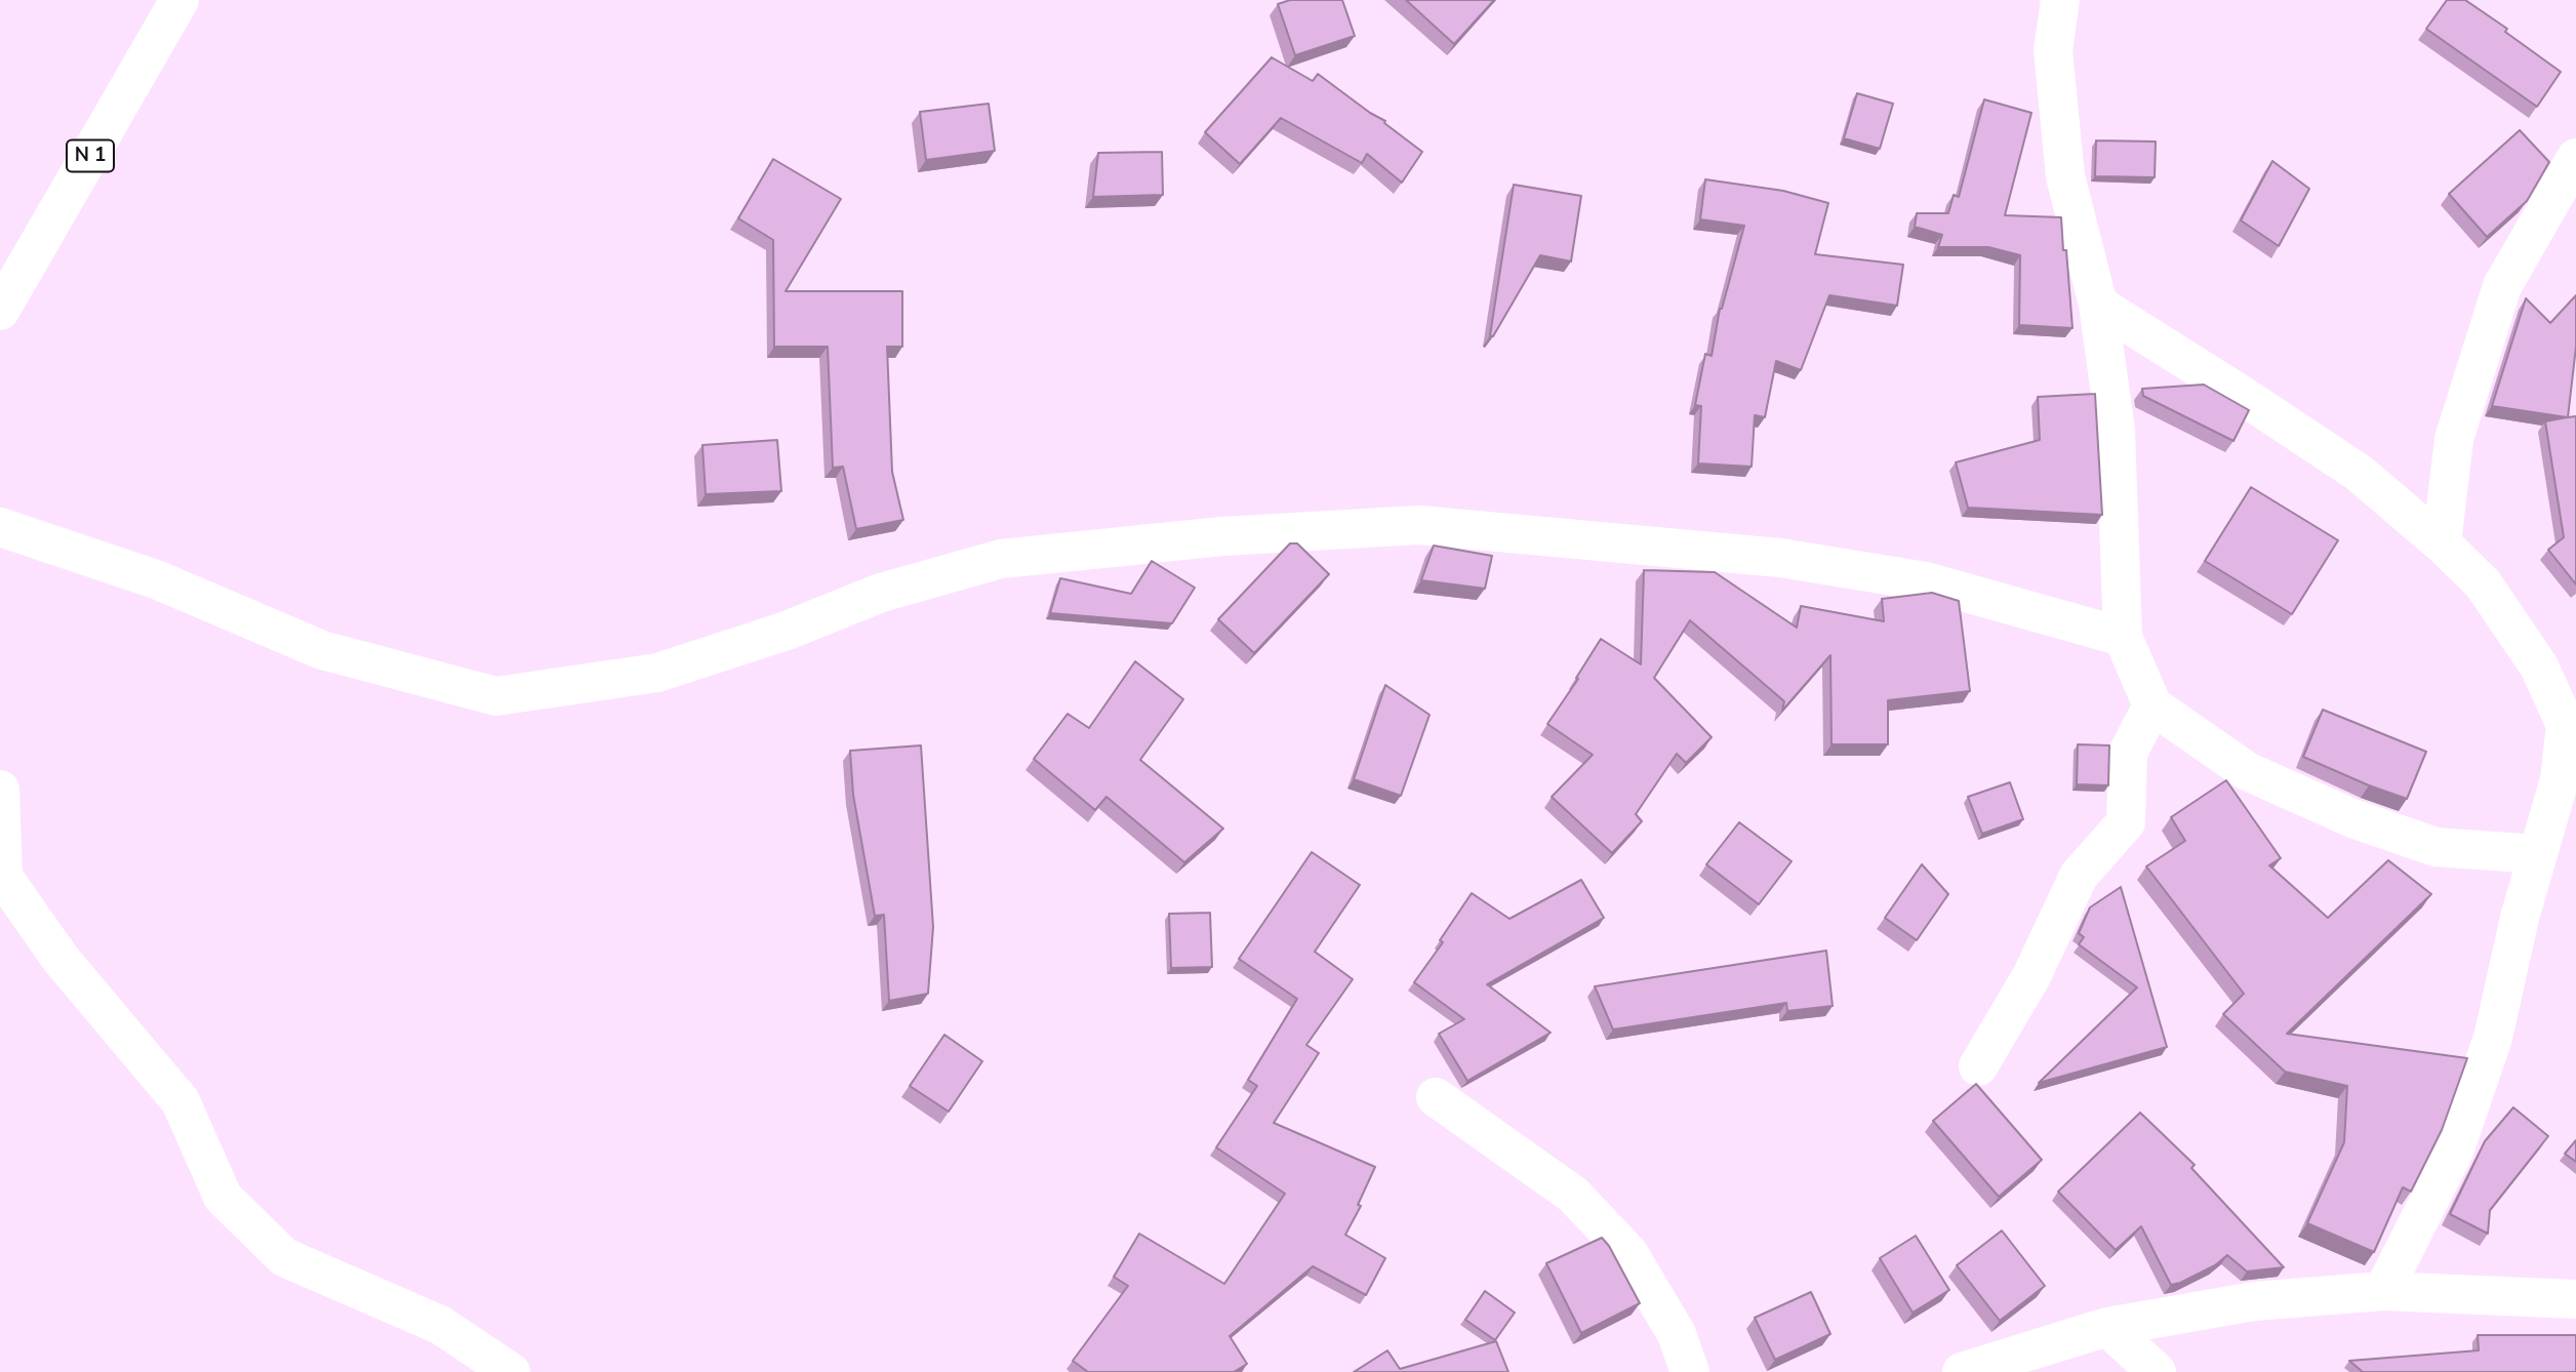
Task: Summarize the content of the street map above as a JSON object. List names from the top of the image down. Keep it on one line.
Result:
{"streets":{"main road":["N 1"]}}
